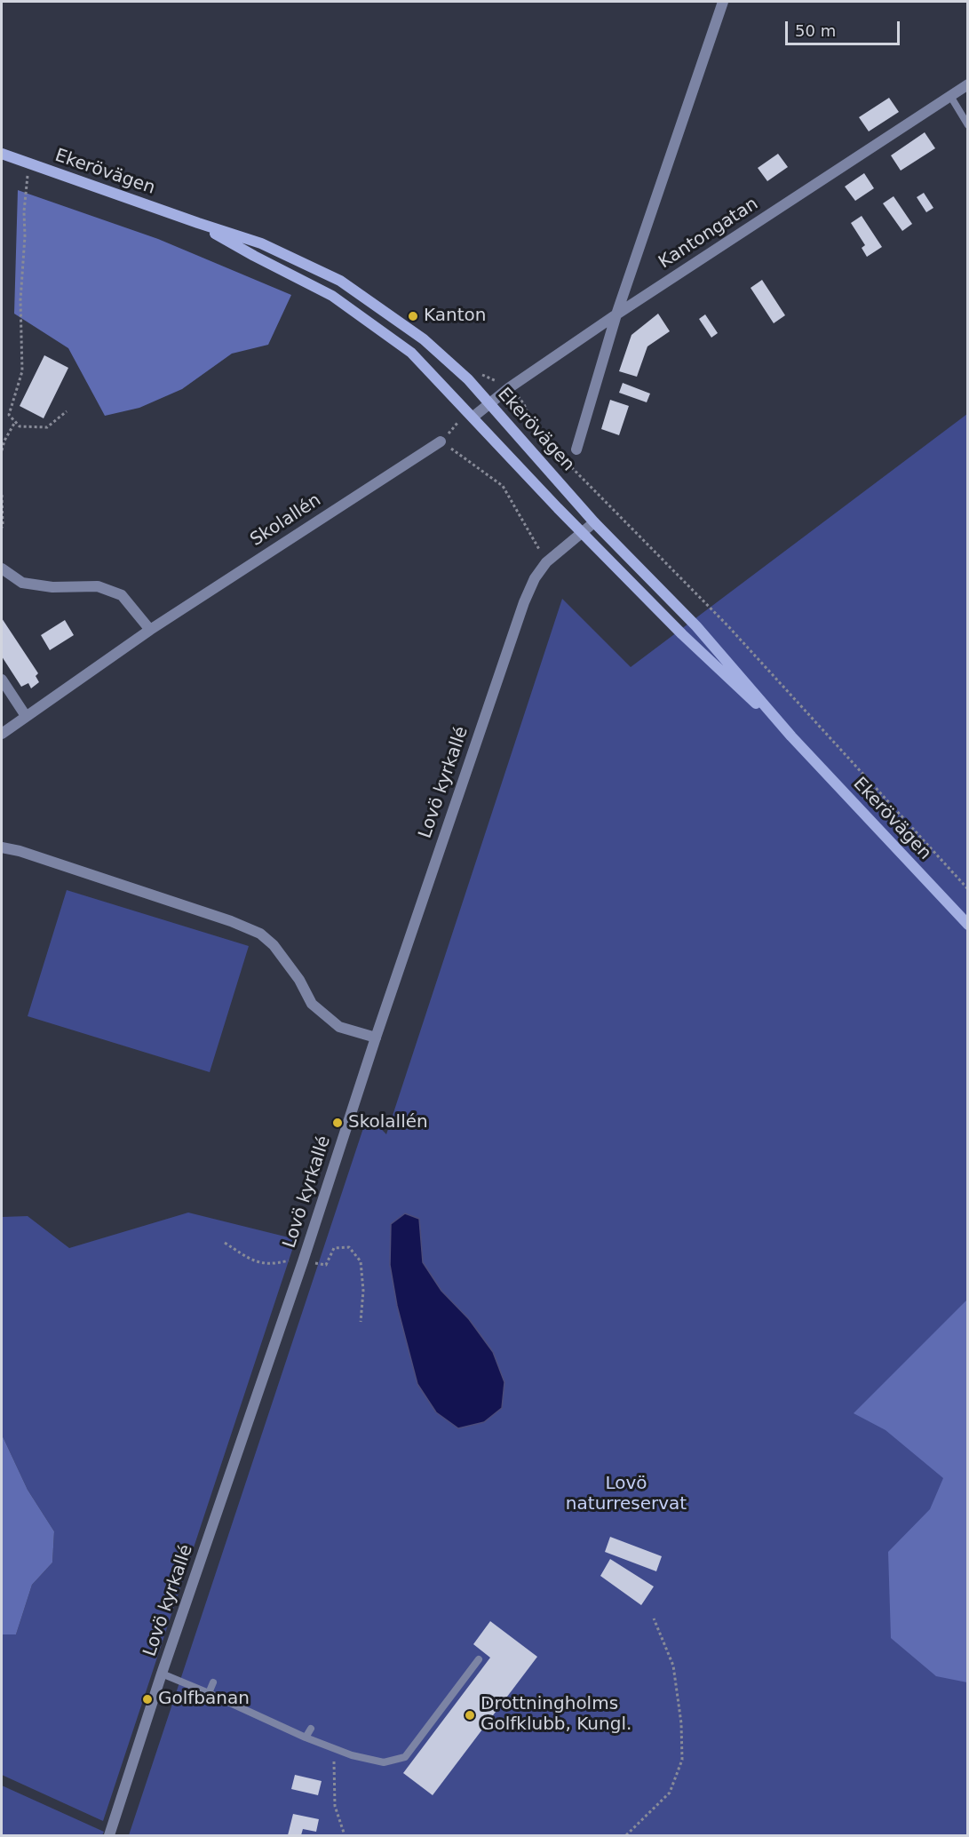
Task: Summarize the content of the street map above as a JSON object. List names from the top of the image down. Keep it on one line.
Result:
{"streets":{"main road":["Ekerövägen"],"street":["Kantongatan","Skolallén","Lovö kyrkallé"]},"crossings":[["Ekerövägen","Kantongatan"],["Ekerövägen","Lovö kyrkallé"]],"parks":["Lovö naturreservat"],"places":["Kanton","Skolallén","Golfbanan","Drottningholms Golfklubb, Kungl."],"scale_bar":"50 m"}
